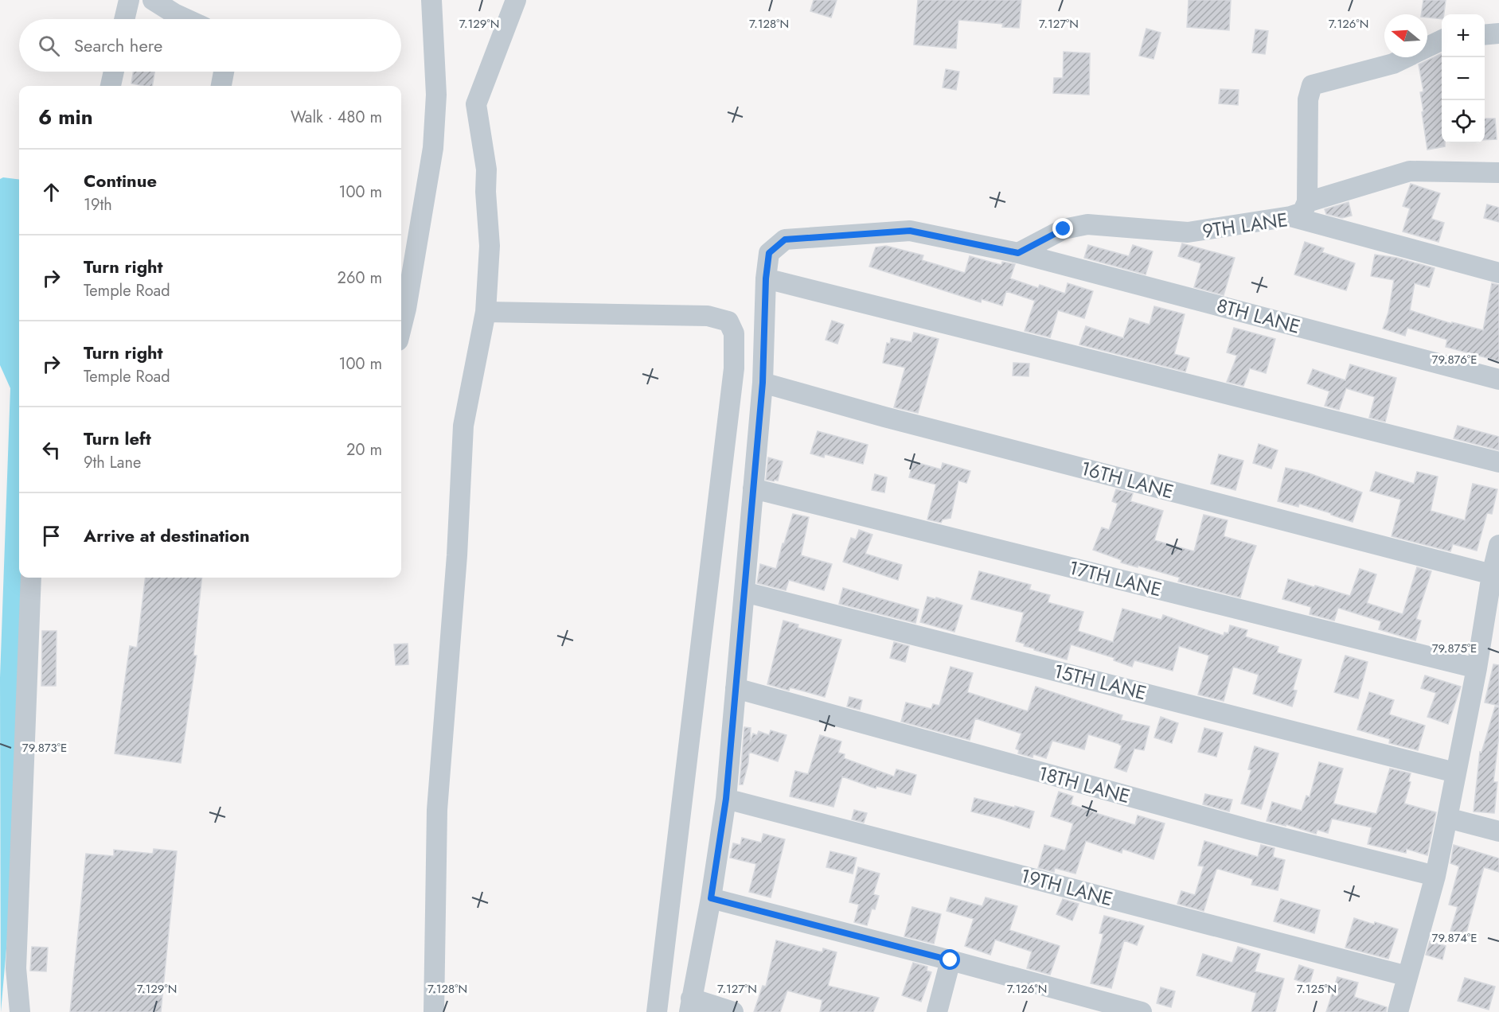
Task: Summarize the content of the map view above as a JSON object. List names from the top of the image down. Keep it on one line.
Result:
{"streets":{"street":["9TH LANE","8TH LANE","16TH LANE","17TH LANE","15TH LANE","18TH LANE","19TH LANE"]},"crossings":[["9TH LANE","8TH LANE"],["8TH LANE","16TH LANE"],["8TH LANE","17TH LANE"],["8TH LANE","15TH LANE"],["8TH LANE","18TH LANE"],["8TH LANE","19TH LANE"]],"north":"left","page":{"map_buttons":["+","−"],"search":"Search here","heading":["6 min","Walk · 480 m"],"list":[["Continue","19th","100 m"],["Turn right","Temple Road","260 m"],["Turn right","Temple Road","100 m"],["Turn left","9th Lane","20 m"],"Arrive at destination"]},"coordinates":["7.129°N","7.128°N","7.127°N","7.126°N","79.876°E","79.875°E","79.873°E","79.874°E","7.125°N"]}
